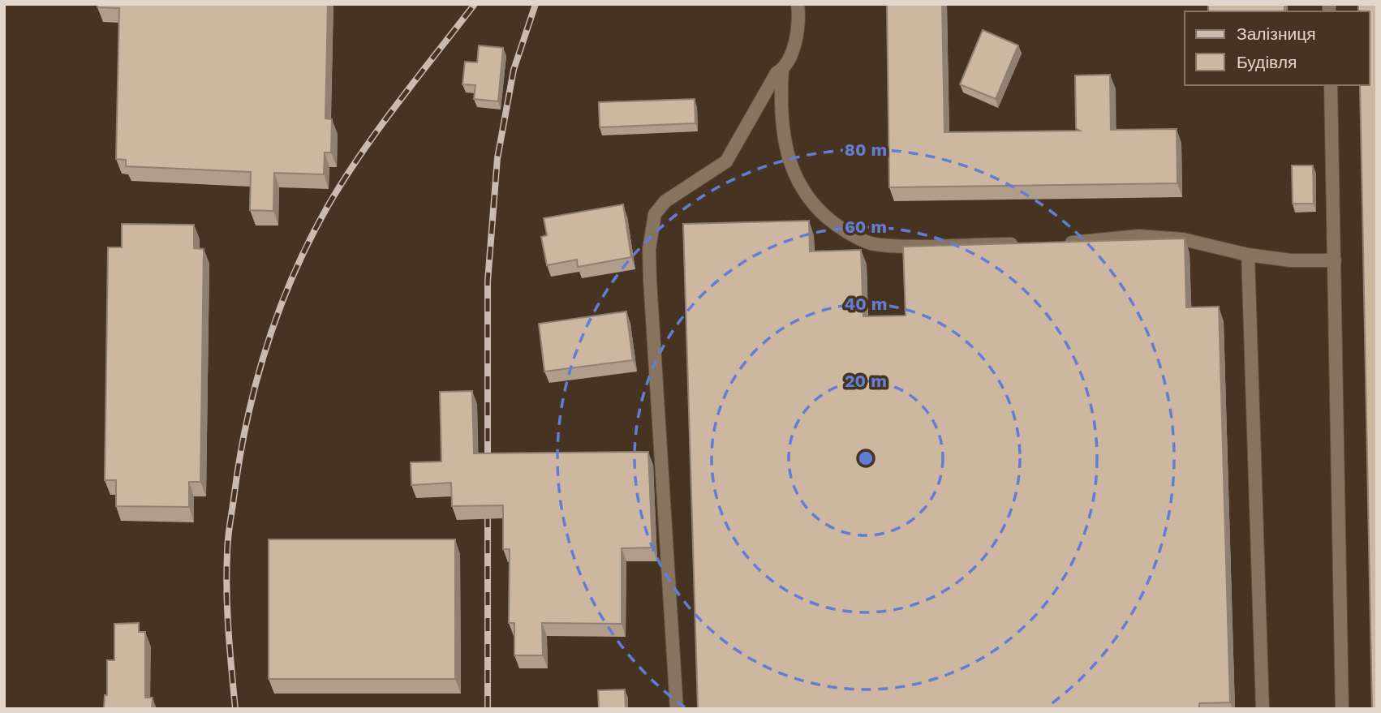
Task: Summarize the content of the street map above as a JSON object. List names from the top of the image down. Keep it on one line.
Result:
{"legend":["Залізниця","Будівля"],"rings":["80 m","60 m","40 m","20 m"]}
